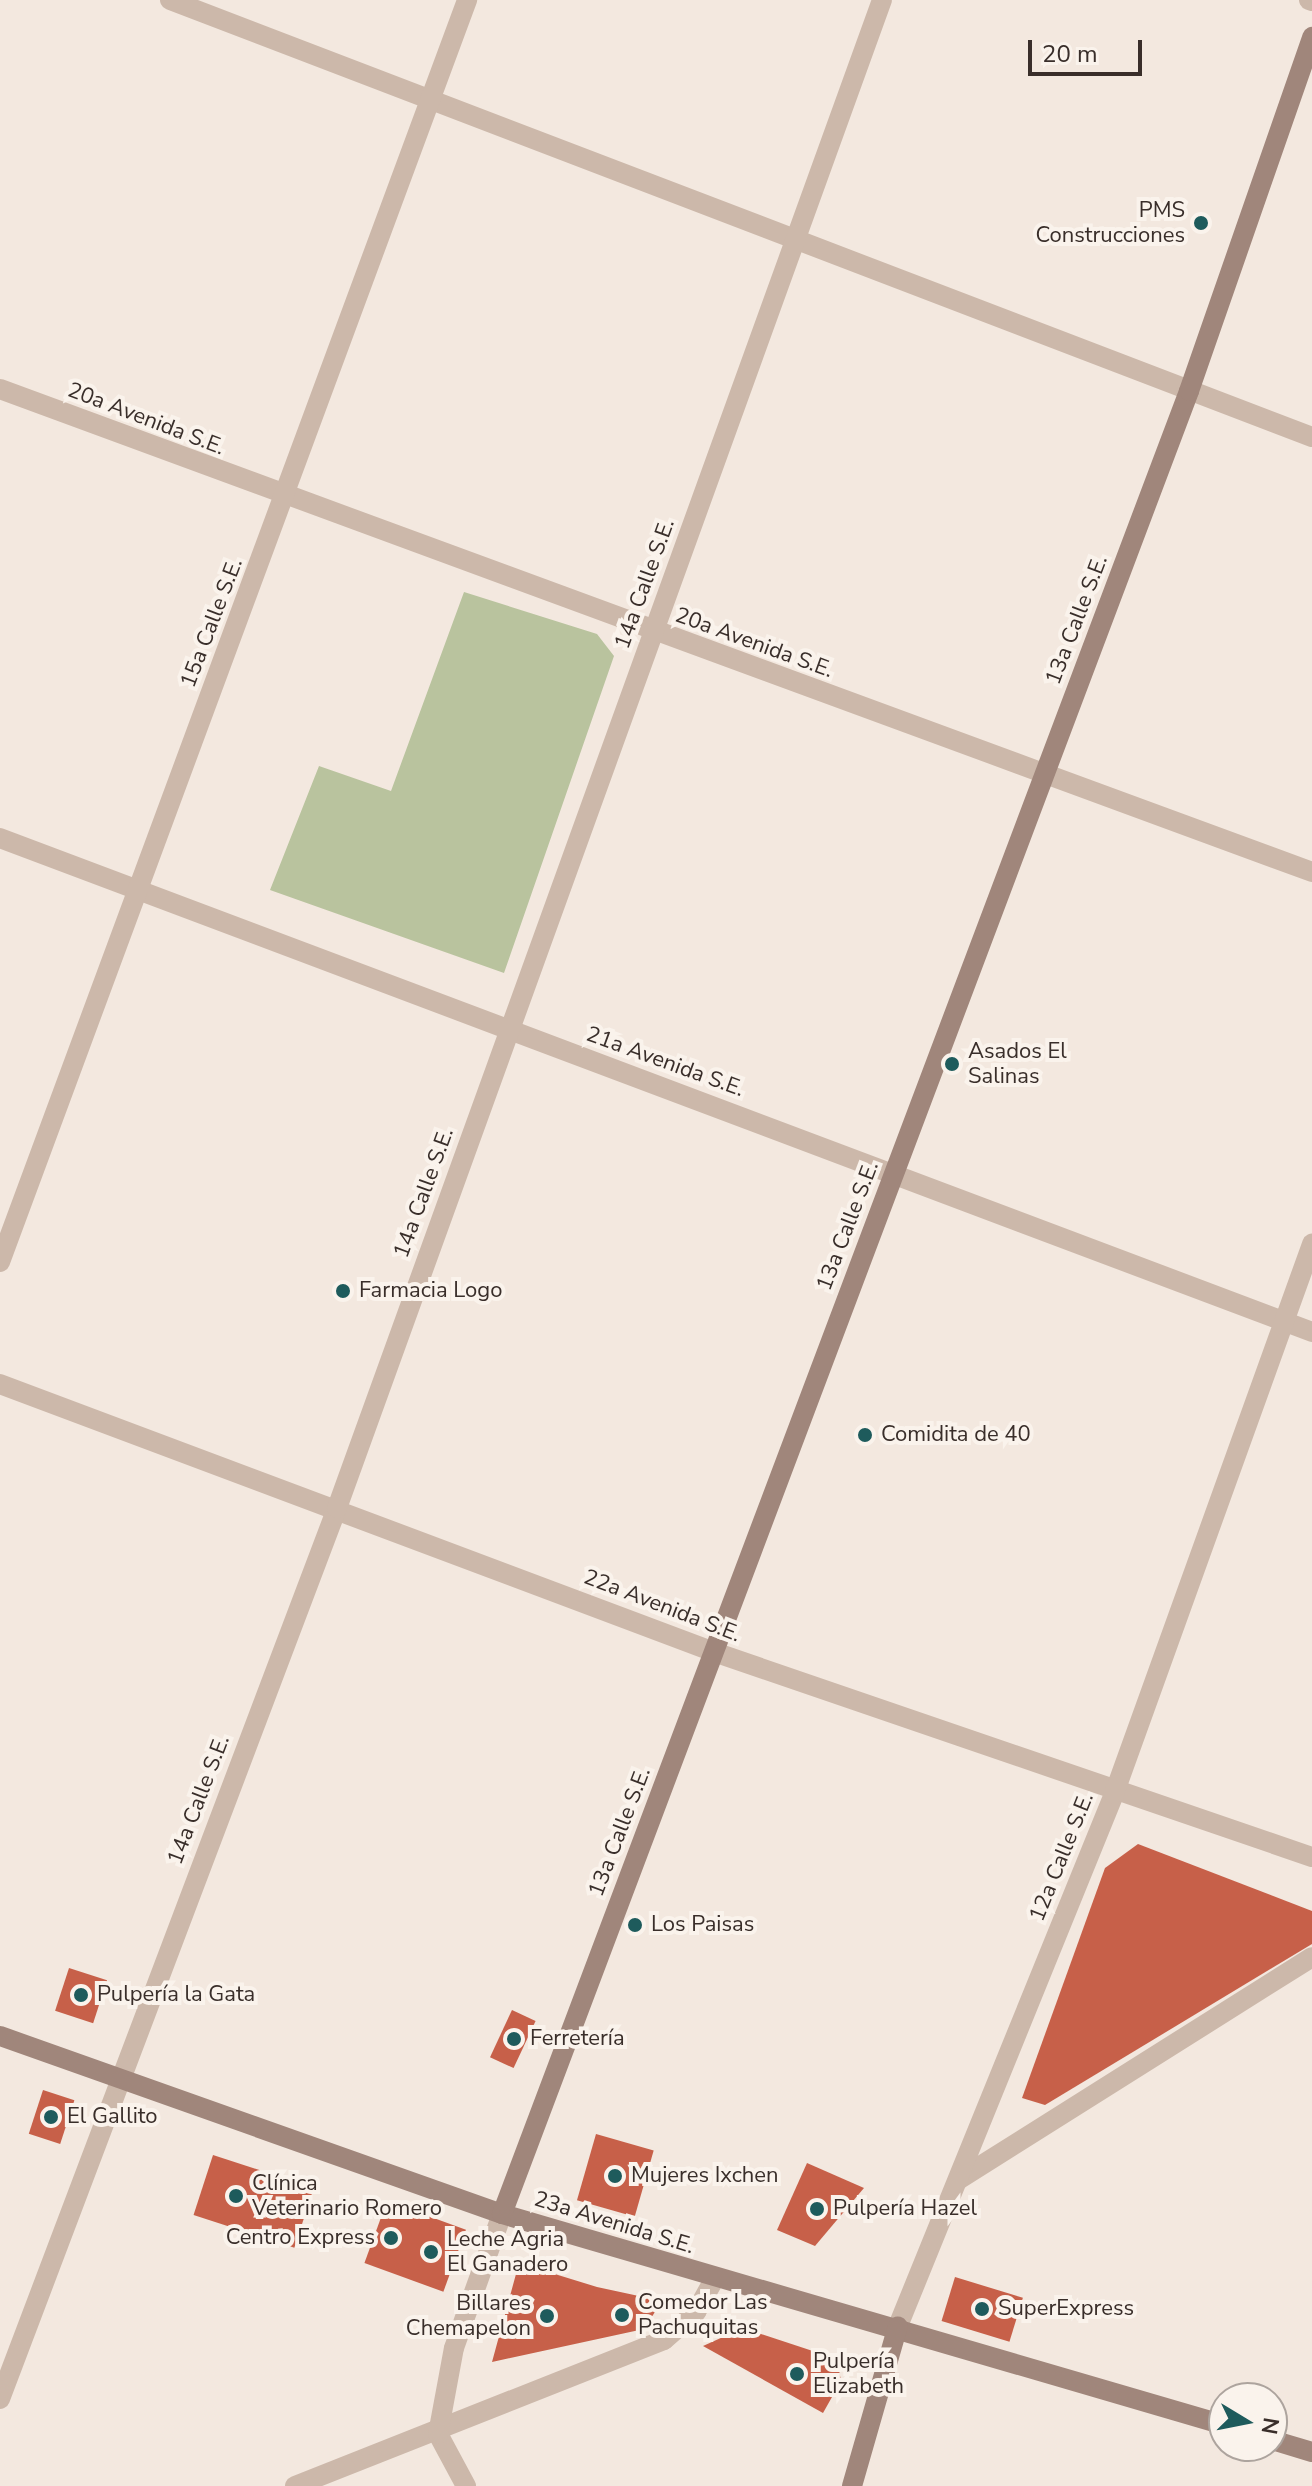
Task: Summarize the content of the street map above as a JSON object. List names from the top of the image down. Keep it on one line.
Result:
{"streets":{"street":["20a Avenida S.E.","14a Calle S.E.","13a Calle S.E.","15a Calle S.E.","21a Avenida S.E.","22a Avenida S.E.","12a Calle S.E.","23a Avenida S.E."]},"crossings":[["20a Avenida S.E.","14a Calle S.E."],["20a Avenida S.E.","13a Calle S.E."],["20a Avenida S.E.","15a Calle S.E."],["14a Calle S.E.","21a Avenida S.E."],["14a Calle S.E.","22a Avenida S.E."],["14a Calle S.E.","23a Avenida S.E."],["13a Calle S.E.","21a Avenida S.E."],["13a Calle S.E.","22a Avenida S.E."],["13a Calle S.E.","23a Avenida S.E."],["15a Calle S.E.","21a Avenida S.E."],["21a Avenida S.E.","12a Calle S.E."],["22a Avenida S.E.","12a Calle S.E."],["12a Calle S.E.","23a Avenida S.E."]],"places":["PMS Construcciones","Asados El Salinas","Farmacia Logo","Comidita de 40","Los Paisas","Pulpería la Gata","Ferretería","El Gallito","Mujeres Ixchen","Clínica Veterinario Romero","Pulpería Hazel","Centro Express","Leche Agria El Ganadero","SuperExpress","Comedor Las Pachuquitas","Billares Chemapelon","Pulpería Elizabeth"],"scale_bar":"20 m","north":"right"}
